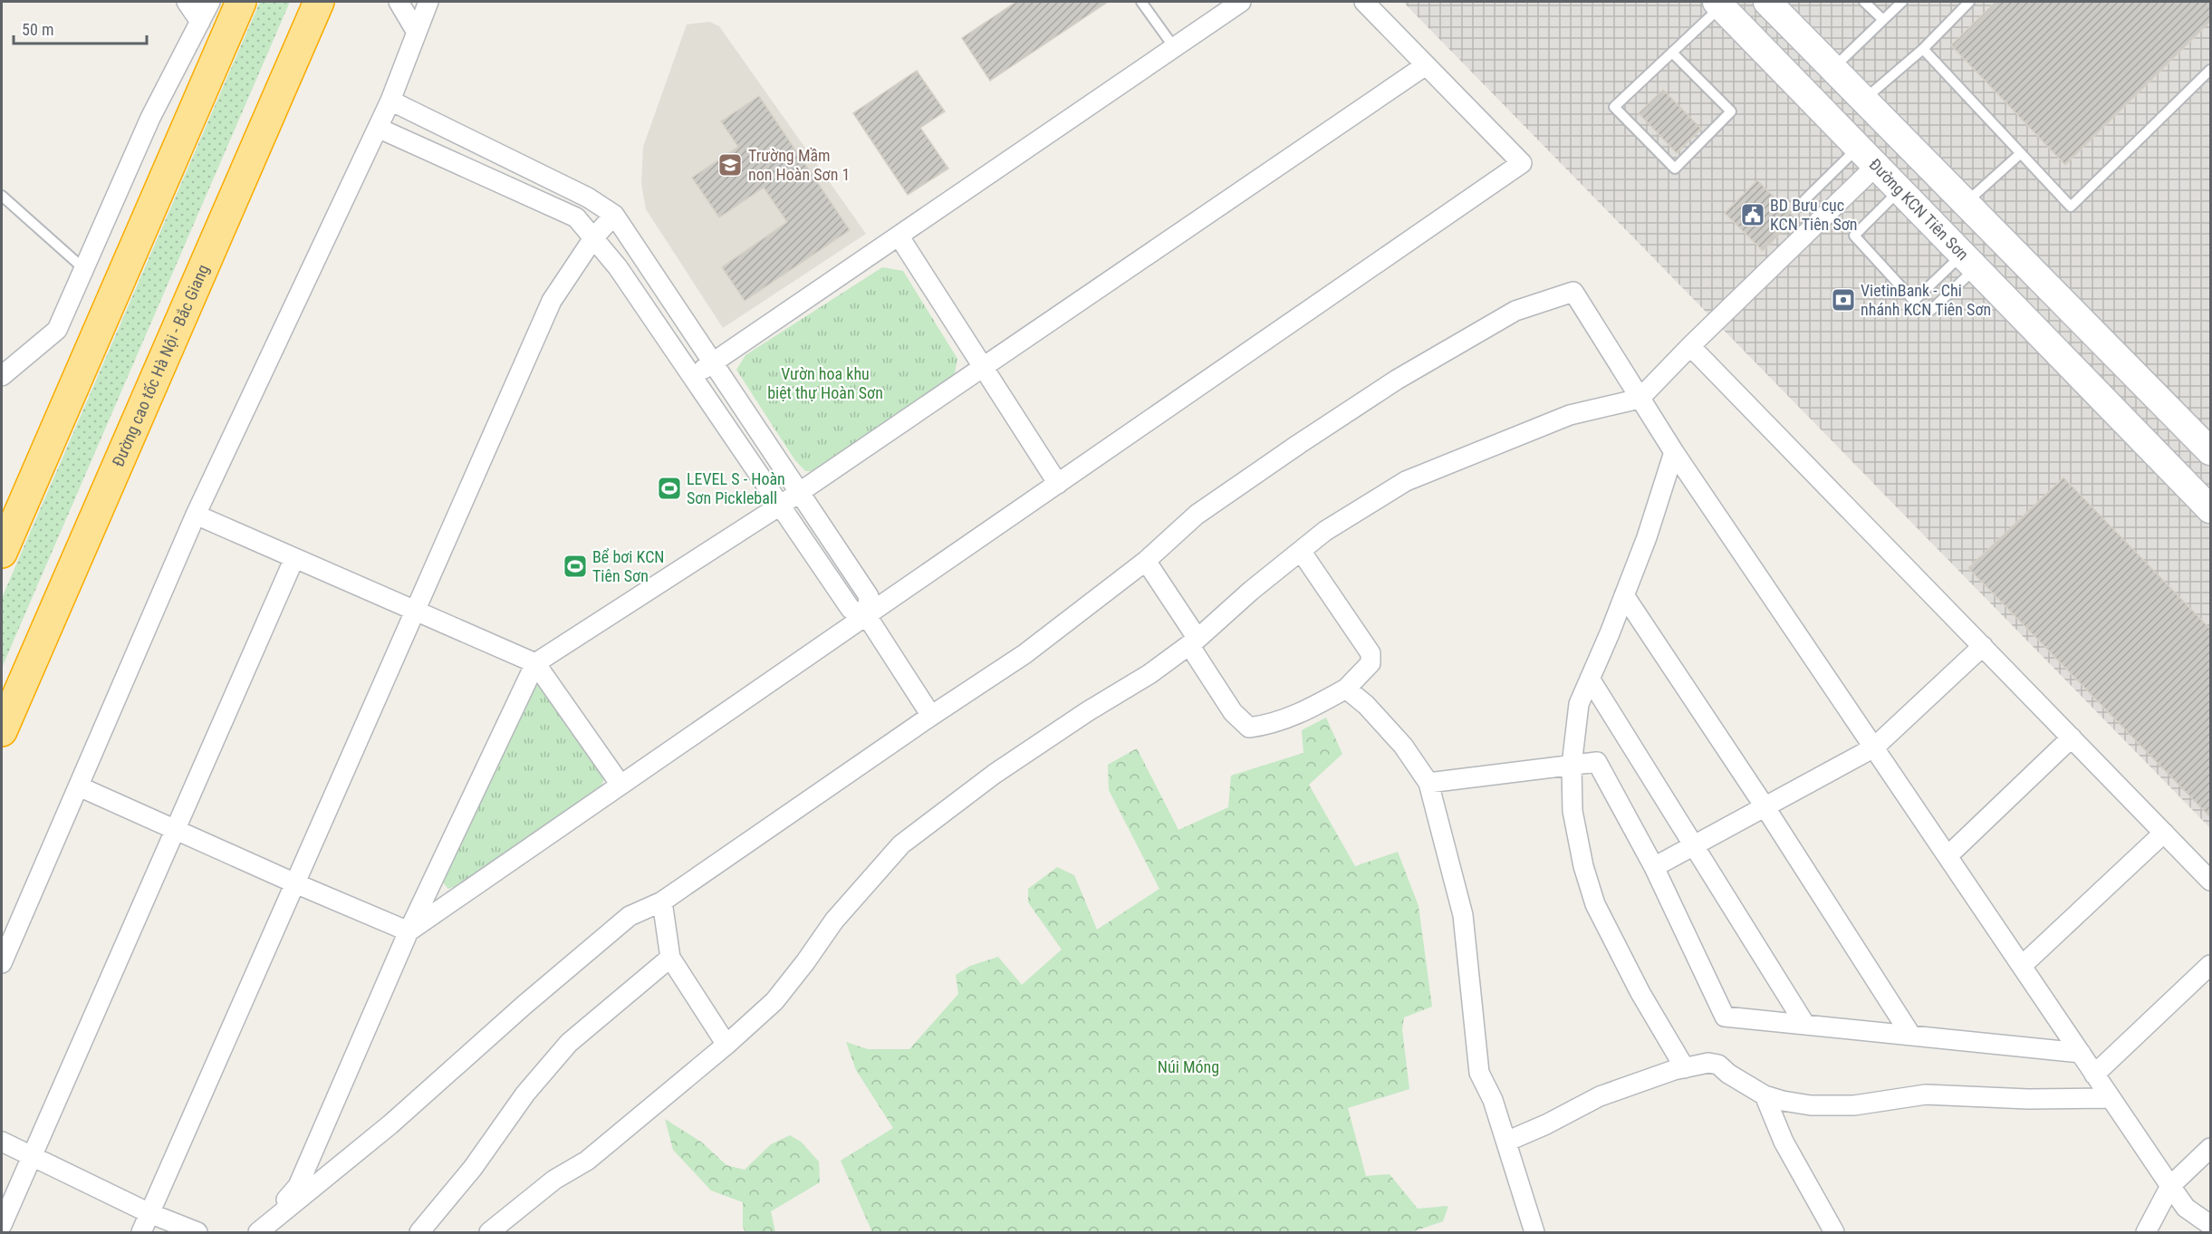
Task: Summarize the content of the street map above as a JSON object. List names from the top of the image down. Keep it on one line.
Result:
{"streets":{"highway":["Đường cao tốc Hà Nội - Bắc Giang"],"main road":["Đường KCN Tiên Sơn"]},"parks":["Vườn hoa khu biệt thự Hoàn Sơn","Núi Móng"],"places":{"school or university":["Trường Mầm non Hoàn Sơn 1"],"public building":["BD Bưu cục KCN Tiên Sơn"],"bank":["VietinBank - Chi nhánh KCN Tiên Sơn"],"sports":["LEVEL S - Hoàn Sơn Pickleball","Bể bơi KCN Tiên Sơn"]},"scale_bar":"50 m"}
